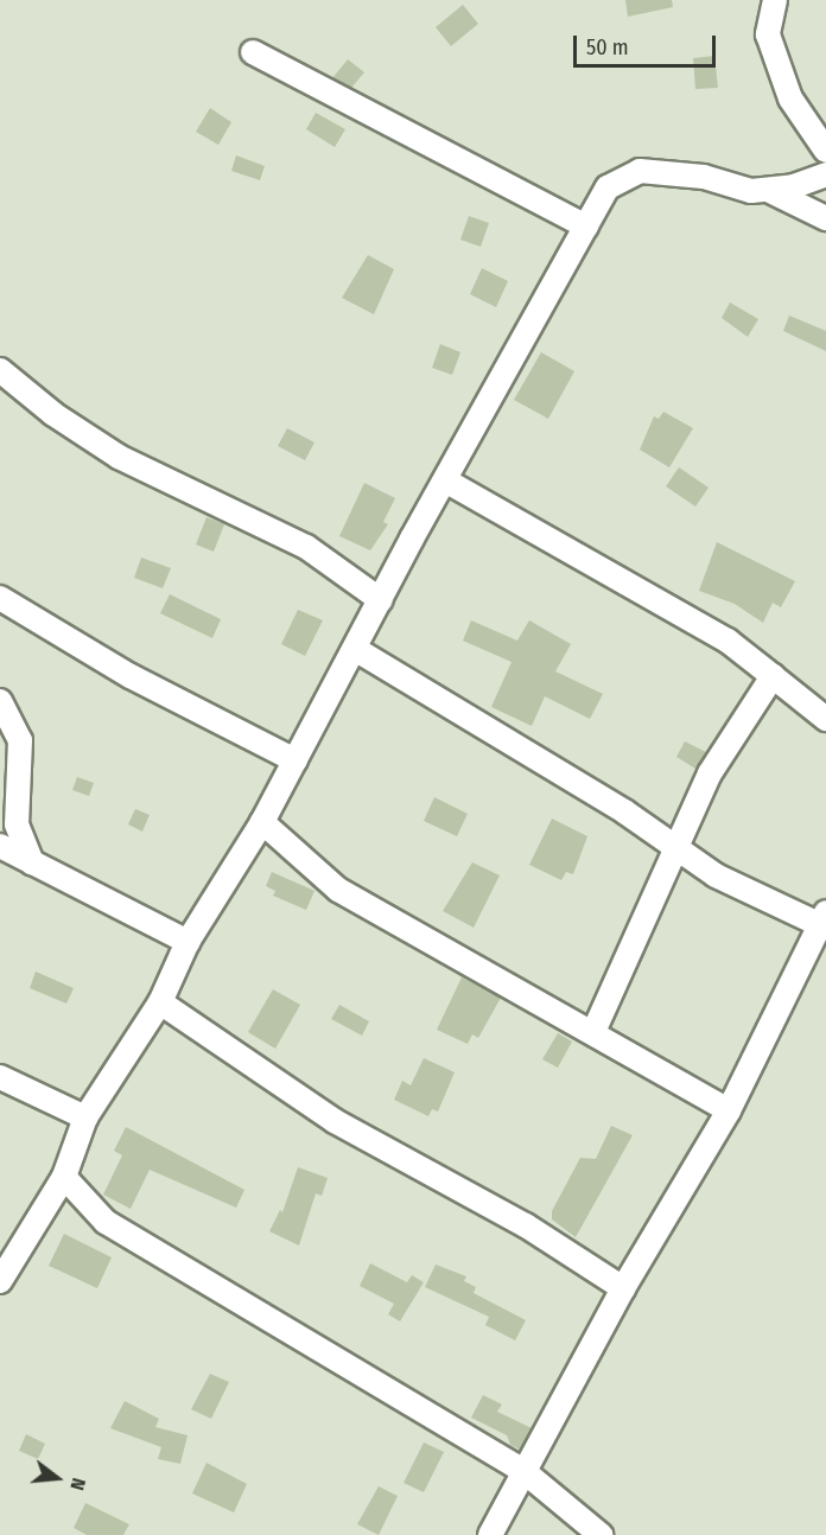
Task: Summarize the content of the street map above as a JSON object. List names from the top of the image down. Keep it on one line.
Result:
{"scale_bar":"50 m","north":"right"}
